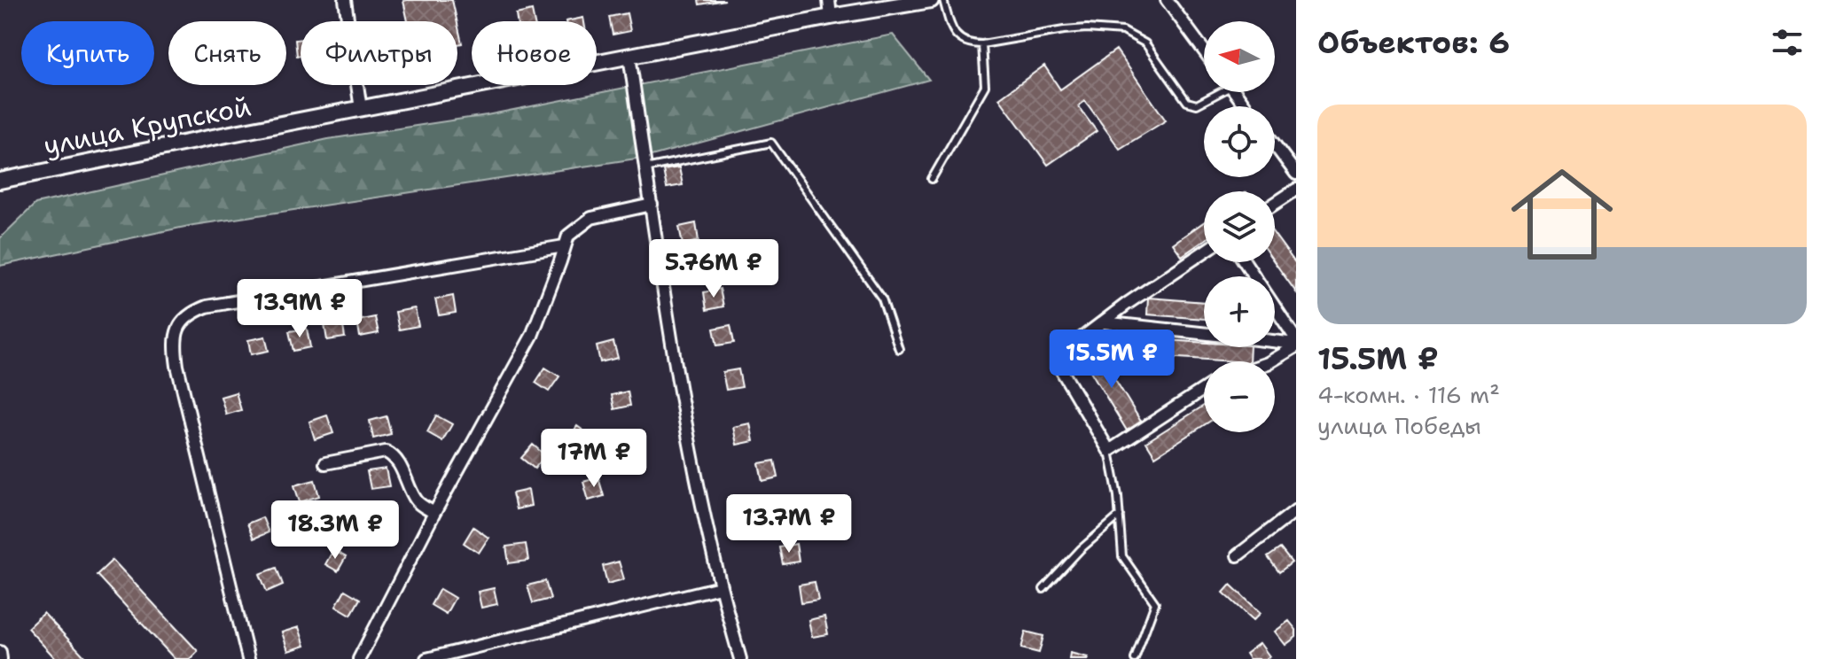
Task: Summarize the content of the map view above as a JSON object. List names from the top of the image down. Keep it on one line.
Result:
{"streets":{"street":["улица Крупской"]},"north":"left","page":{"heading":"Объектов: 6","map_buttons":["+","−"],"chip":["Купить","Снять","Фильтры","Новое"],"list":[{"name":"15.5M ₽","note":"4-комн. · 116 m² · улица Победы"}],"price":["5.76M ₽","13.9M ₽","15.5M ₽","17M ₽","13.7M ₽","18.3M ₽"]}}
